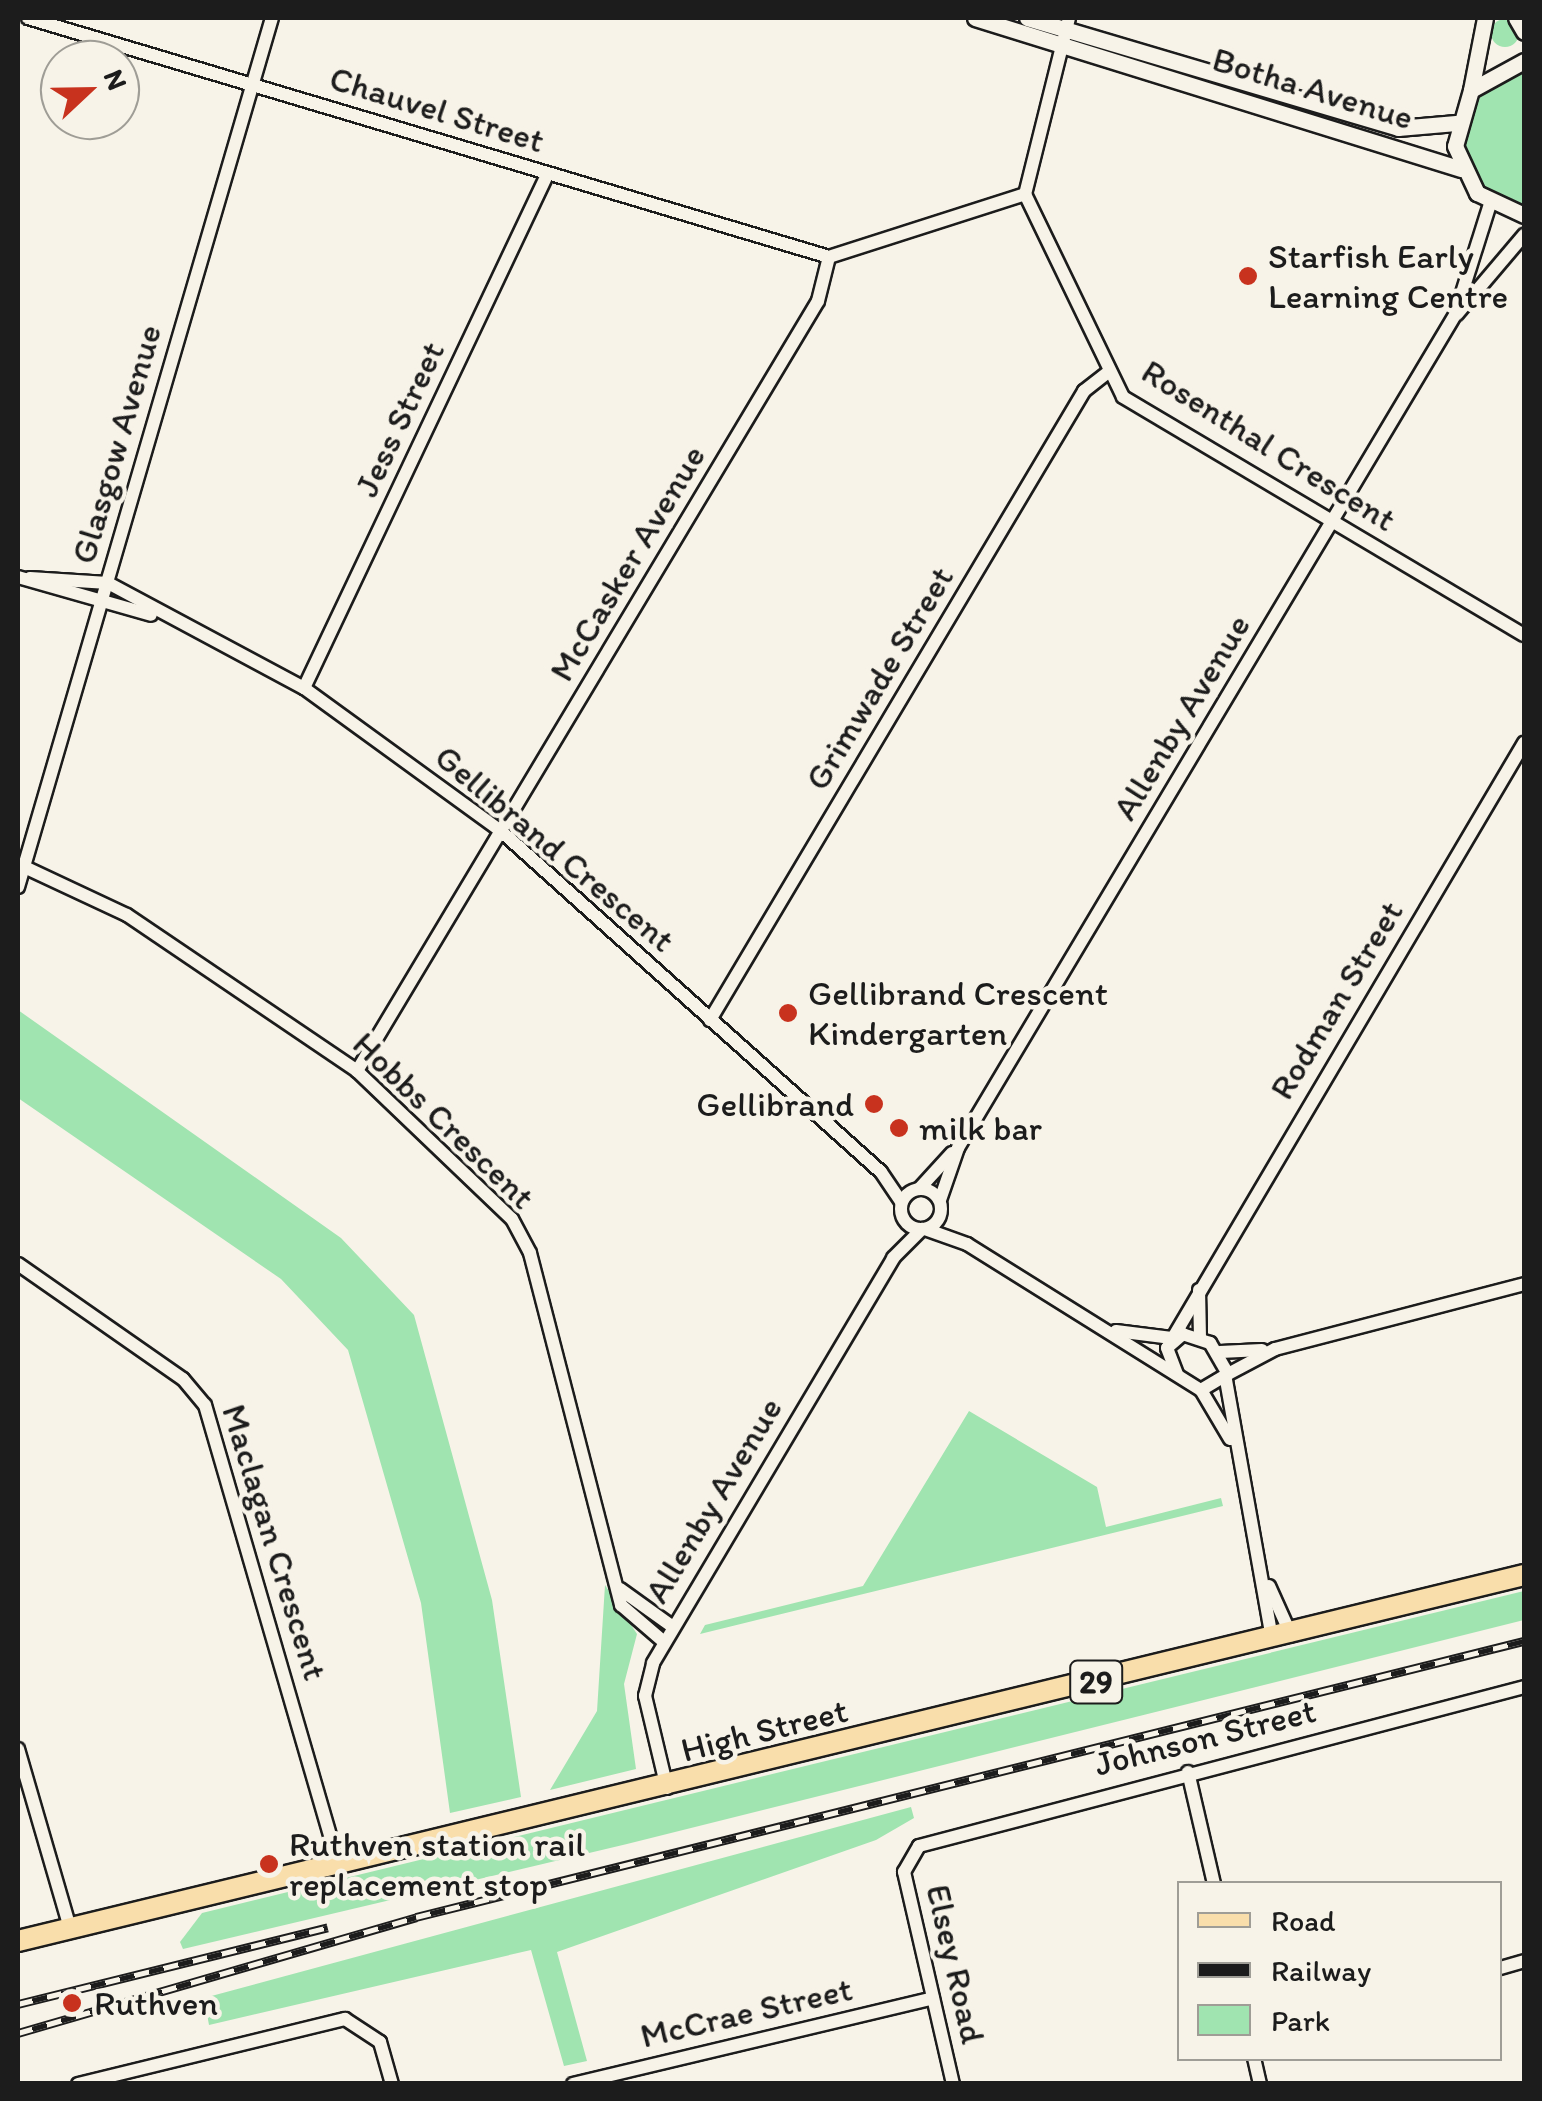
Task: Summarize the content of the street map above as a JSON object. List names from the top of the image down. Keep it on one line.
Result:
{"streets":{"main road":["29","High Street"],"street":["Botha Avenue","Chauvel Street","Jess Street","Glasgow Avenue","Rosenthal Crescent","McCasker Avenue","Grimwade Street","Allenby Avenue","Gellibrand Crescent","Rodman Street","Hobbs Crescent","Maclagan Crescent","Johnson Street","Elsey Road","McCrae Street"]},"crossings":[["Chauvel Street","Jess Street"],["Chauvel Street","Glasgow Avenue"],["Chauvel Street","McCasker Avenue"],["Jess Street","Gellibrand Crescent"],["Glasgow Avenue","Gellibrand Crescent"],["Glasgow Avenue","Hobbs Crescent"],["Rosenthal Crescent","Grimwade Street"],["Rosenthal Crescent","Allenby Avenue"],["McCasker Avenue","Gellibrand Crescent"],["McCasker Avenue","Hobbs Crescent"],["Grimwade Street","Gellibrand Crescent"],["Allenby Avenue","Gellibrand Crescent"],["Allenby Avenue","Hobbs Crescent"],["Allenby Avenue","High Street"],["Maclagan Crescent","High Street"],["Johnson Street","Elsey Road"],["Elsey Road","McCrae Street"]],"places":["Starfish Early Learning Centre","Gellibrand Crescent Kindergarten","Gellibrand","milk bar","Ruthven station rail replacement stop","Ruthven"],"legend":["Road","Railway","Park"],"north":"right"}
